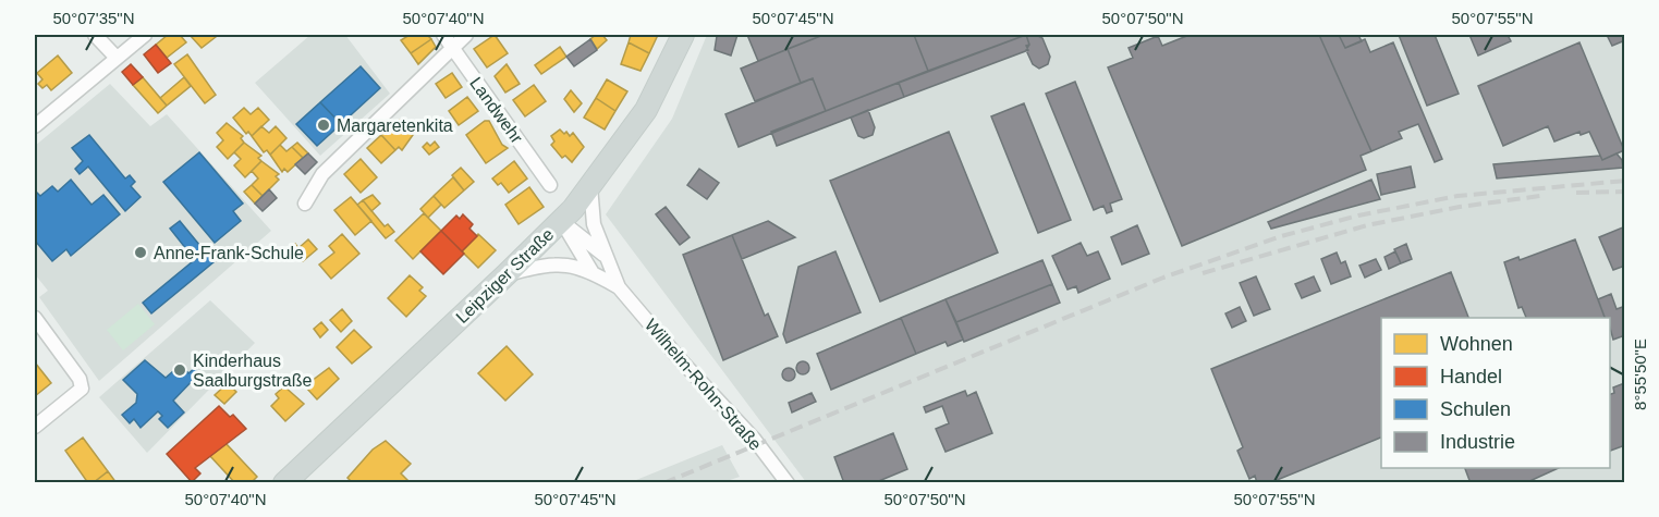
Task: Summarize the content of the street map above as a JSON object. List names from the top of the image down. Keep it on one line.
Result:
{"streets":{"main road":["Leipziger Straße"],"street":["Landwehr","Wilhelm-Rohn-Straße"]},"crossings":[["Leipziger Straße","Wilhelm-Rohn-Straße"]],"places":["Margaretenkita","Anne-Frank-Schule","Kinderhaus Saalburgstraße"],"legend":["Wohnen","Handel","Schulen","Industrie"],"coordinates":["50°07'35\"N","50°07'40\"N","50°07'45\"N","50°07'50\"N","50°07'55\"N","8°55'50\"E"]}
